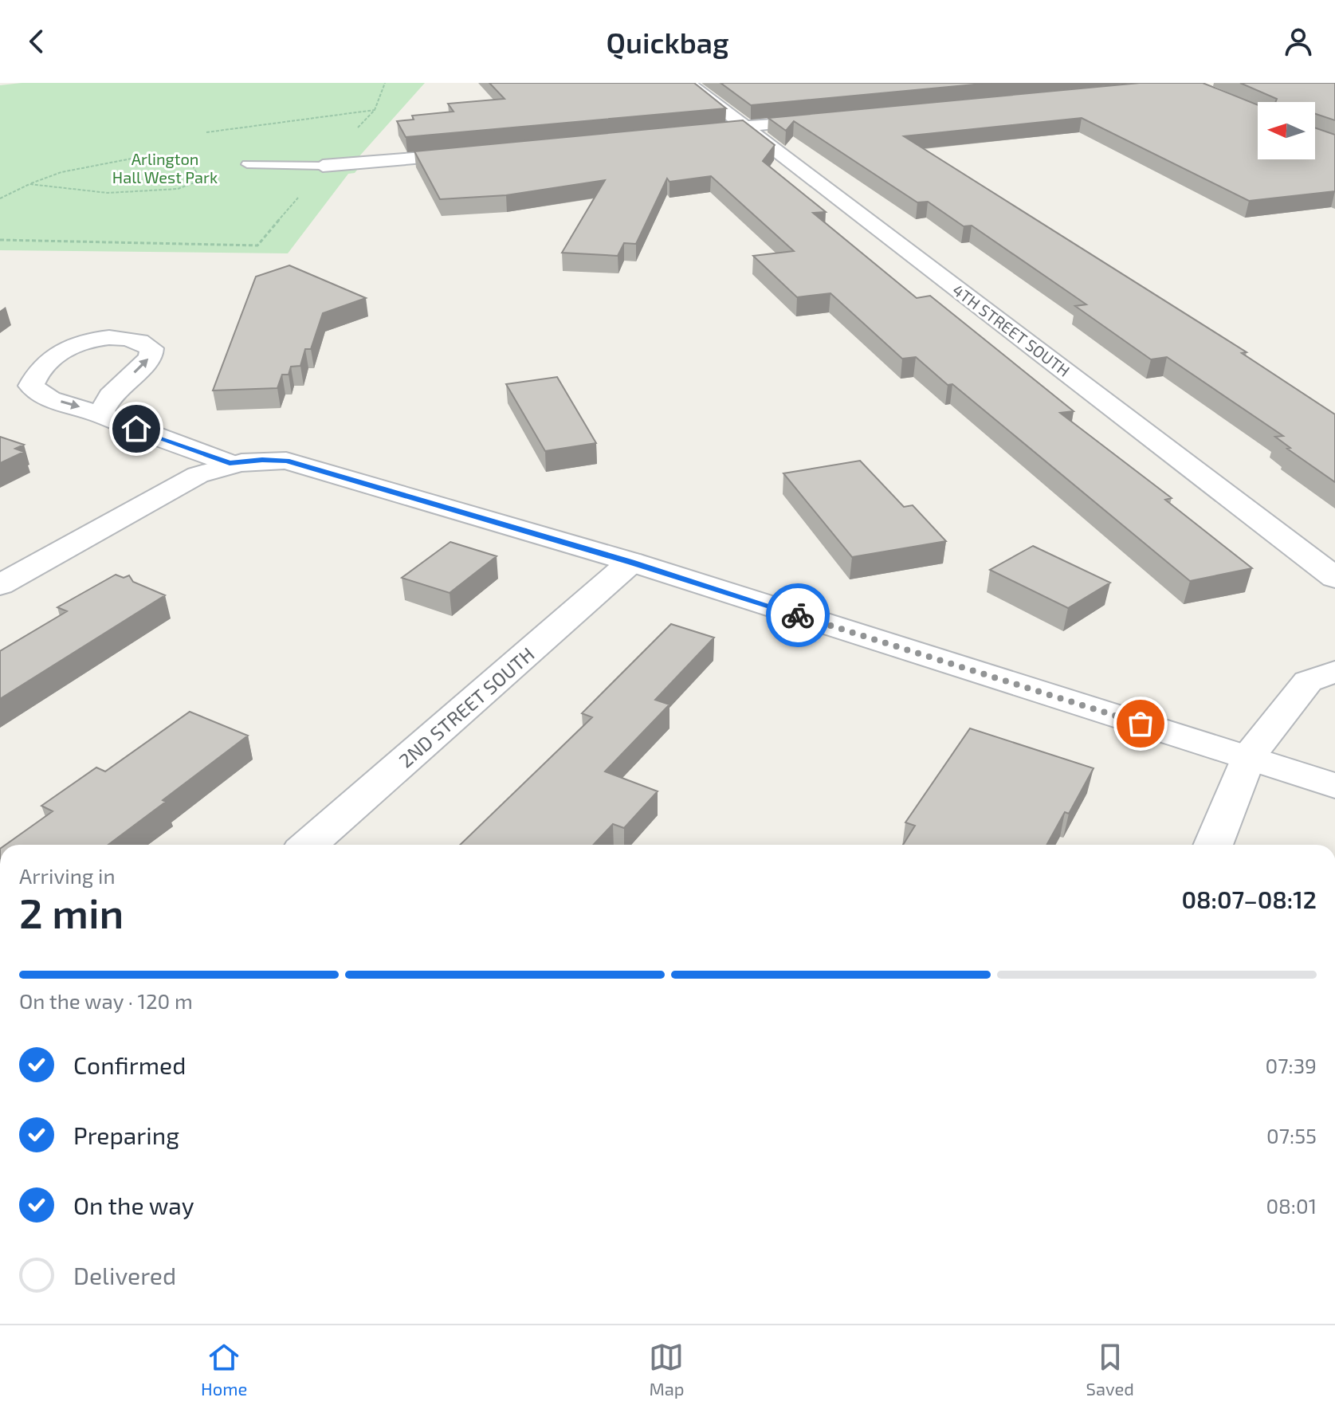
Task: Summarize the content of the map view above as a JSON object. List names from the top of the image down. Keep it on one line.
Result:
{"streets":{"street":["4TH STREET SOUTH","2ND STREET SOUTH"]},"parks":["Arlington Hall West Park"],"north":"left","page":{"header":"Quickbag","heading":["2 min","Arriving in","08:07–08:12"],"bar":"On the way · 120 m","list":[["Confirmed","07:39"],["Preparing","07:55"],["On the way","08:01"],"Delivered"],"tabs":["Home","Map","Saved"]}}
